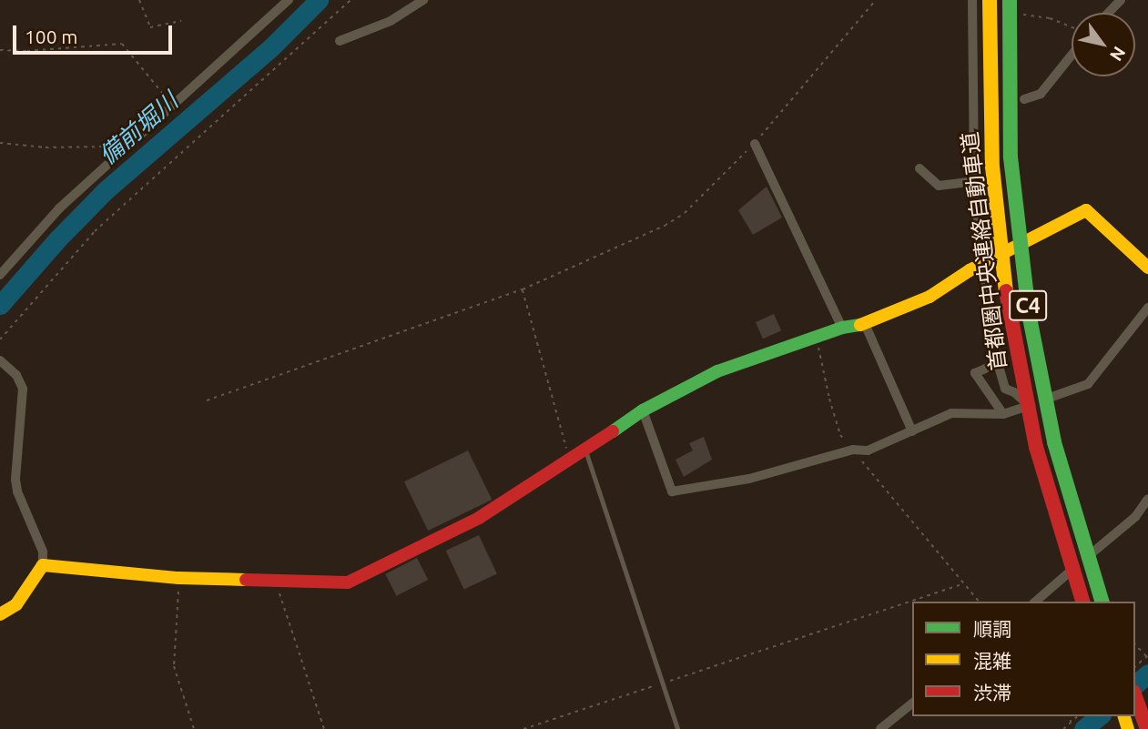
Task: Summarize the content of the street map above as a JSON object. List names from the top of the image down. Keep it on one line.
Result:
{"streets":{"main road":["首都圏中央連絡自動車道","C4"]},"water":["備前堀川"],"legend":["順調","混雑","渋滞"],"scale_bar":"100 m","north":"bottom right"}
